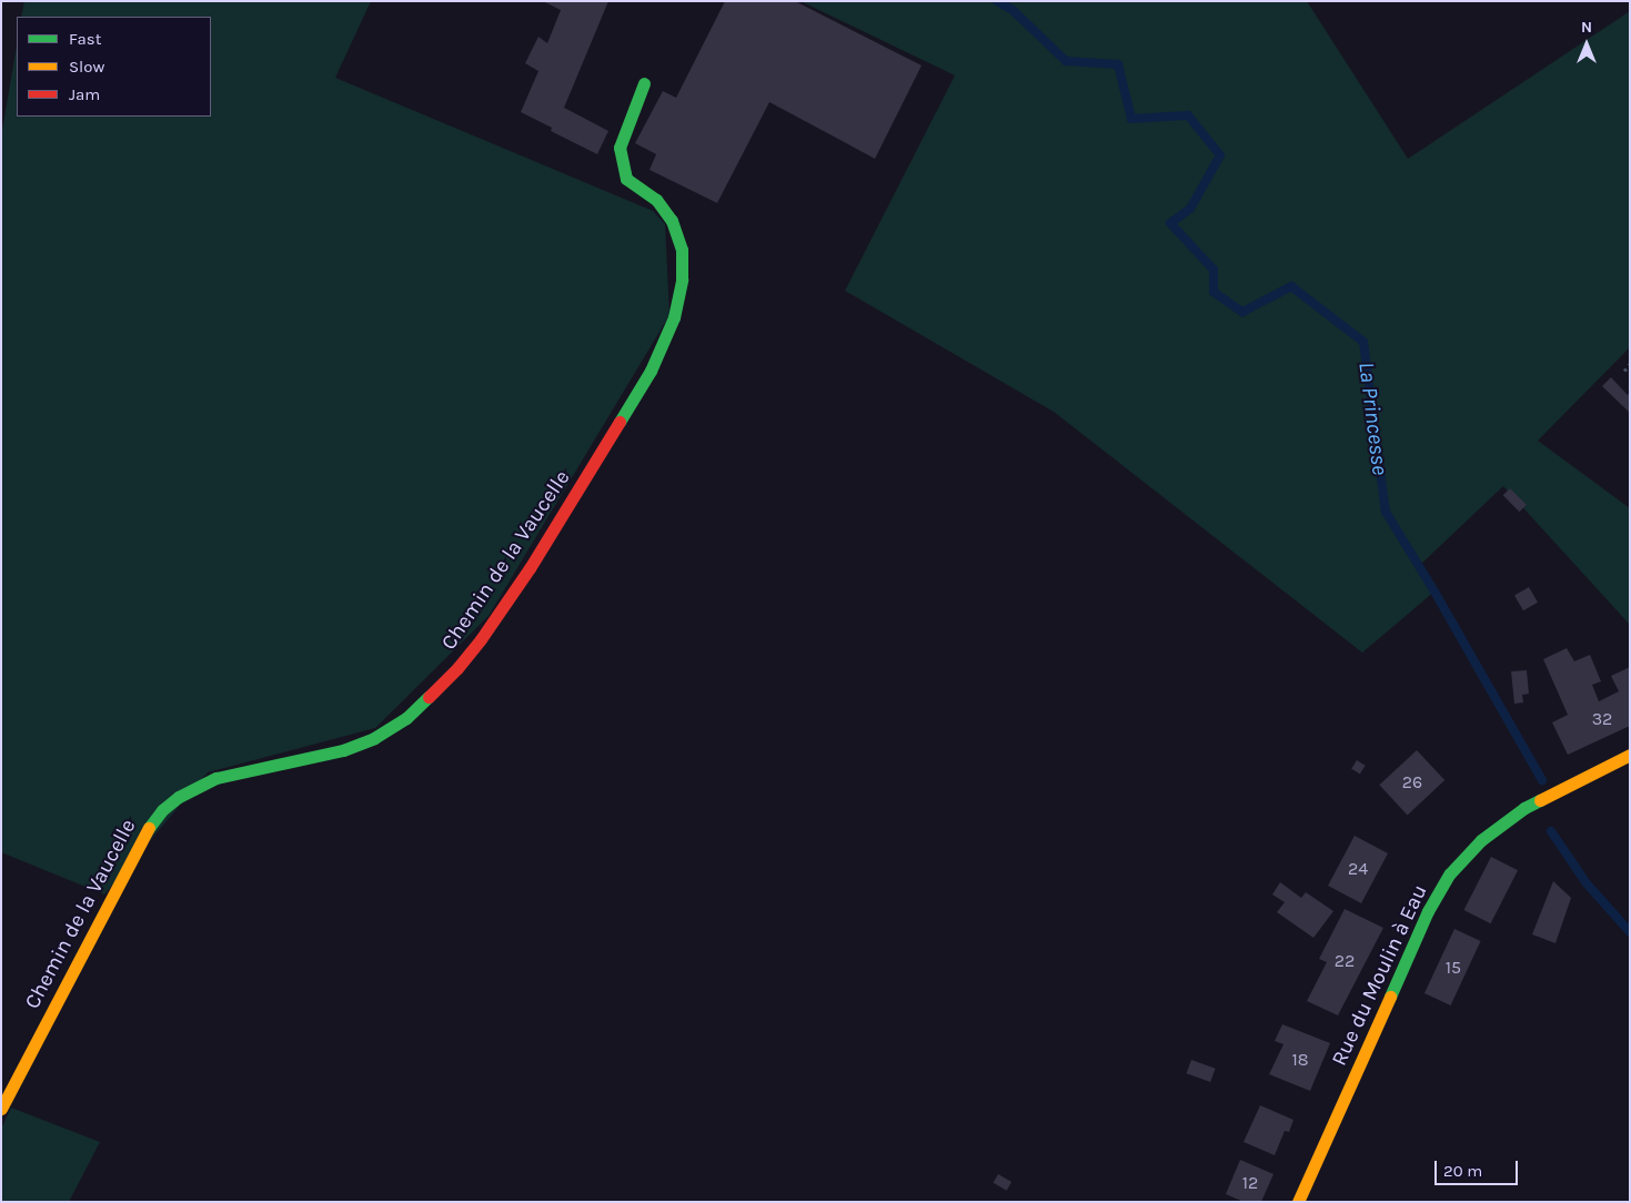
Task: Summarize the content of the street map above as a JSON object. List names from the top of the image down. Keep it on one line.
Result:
{"streets":{"street":["Chemin de la Vaucelle","Rue du Moulin à Eau"]},"water":["La Princesse"],"house_numbers":["32","26","24","22","15","18","12"],"legend":["Fast","Slow","Jam"],"scale_bar":"20 m","north":"top"}
